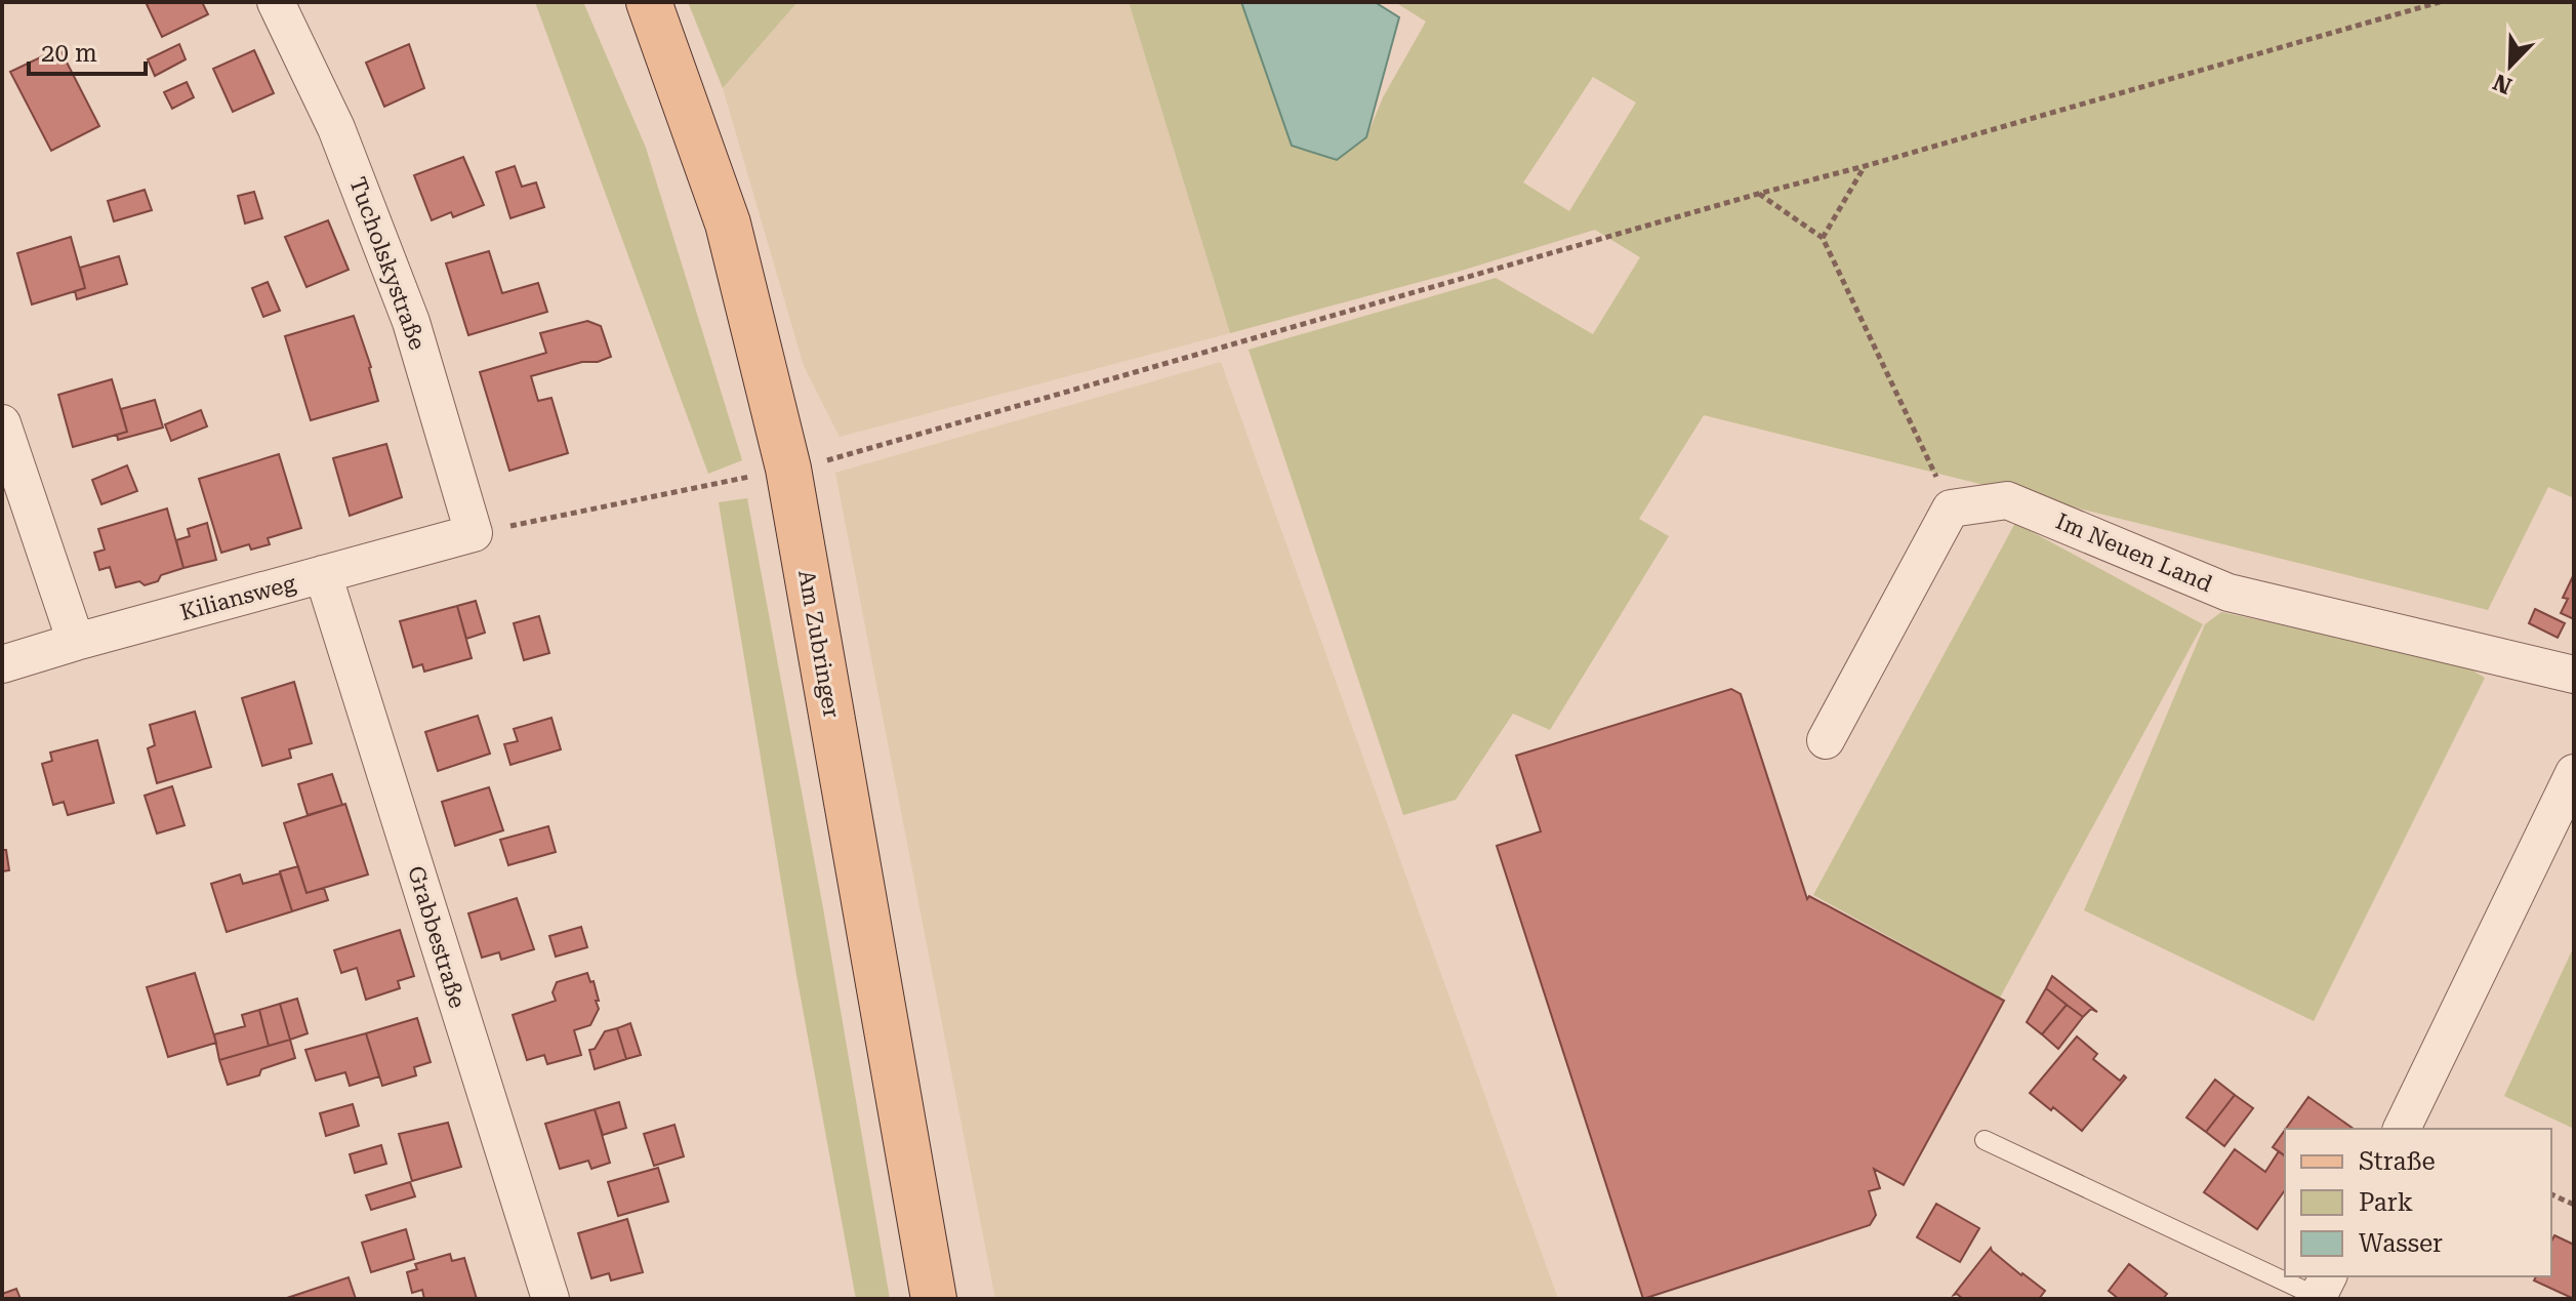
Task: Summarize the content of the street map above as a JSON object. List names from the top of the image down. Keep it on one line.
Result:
{"streets":{"main road":["Am Zubringer"],"street":["Tucholskystraße","Im Neuen Land","Kiliansweg","Grabbestraße"]},"crossings":[["Tucholskystraße","Kiliansweg"],["Kiliansweg","Grabbestraße"]],"legend":["Straße","Park","Wasser"],"scale_bar":"20 m","north":"bottom left"}
